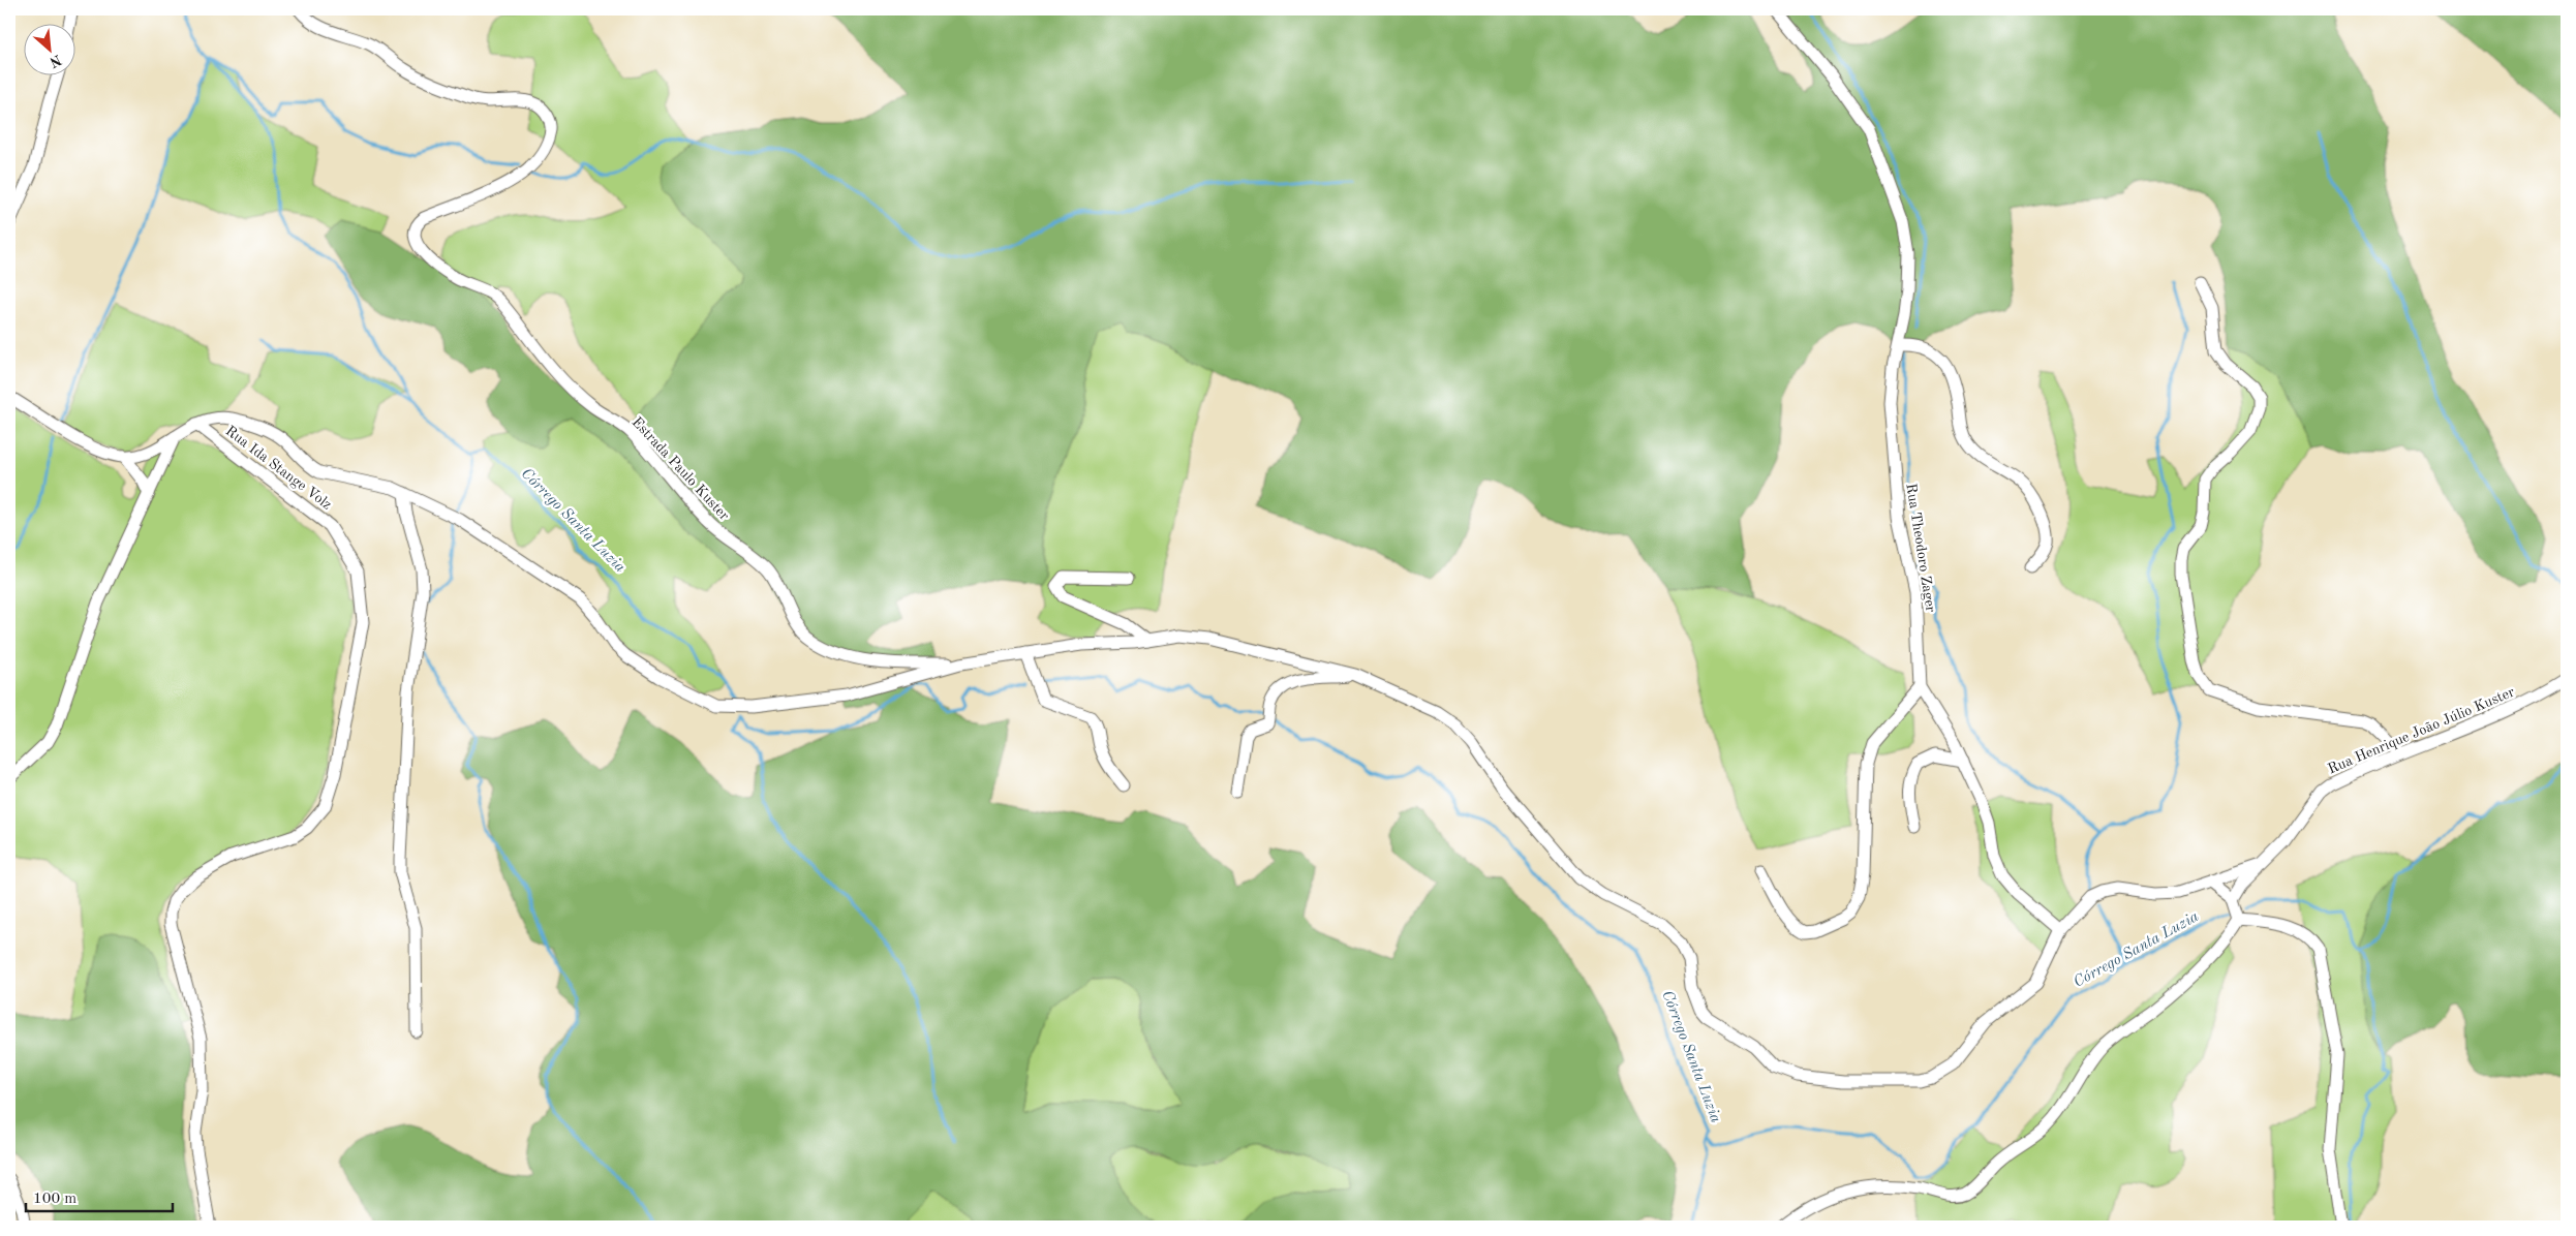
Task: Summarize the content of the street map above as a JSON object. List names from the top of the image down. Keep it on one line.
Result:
{"streets":{"street":["Rua Ida Stange Volz","Estrada Paulo Kuster","Rua Theodoro Zager","Rua Henrique João Júlio Kuster"]},"crossings":[["Estrada Paulo Kuster","Rua Henrique João Júlio Kuster"],["Rua Theodoro Zager","Rua Henrique João Júlio Kuster"]],"water":["Córrego Santa Luzia"],"scale_bar":"100 m","north":"bottom right"}
